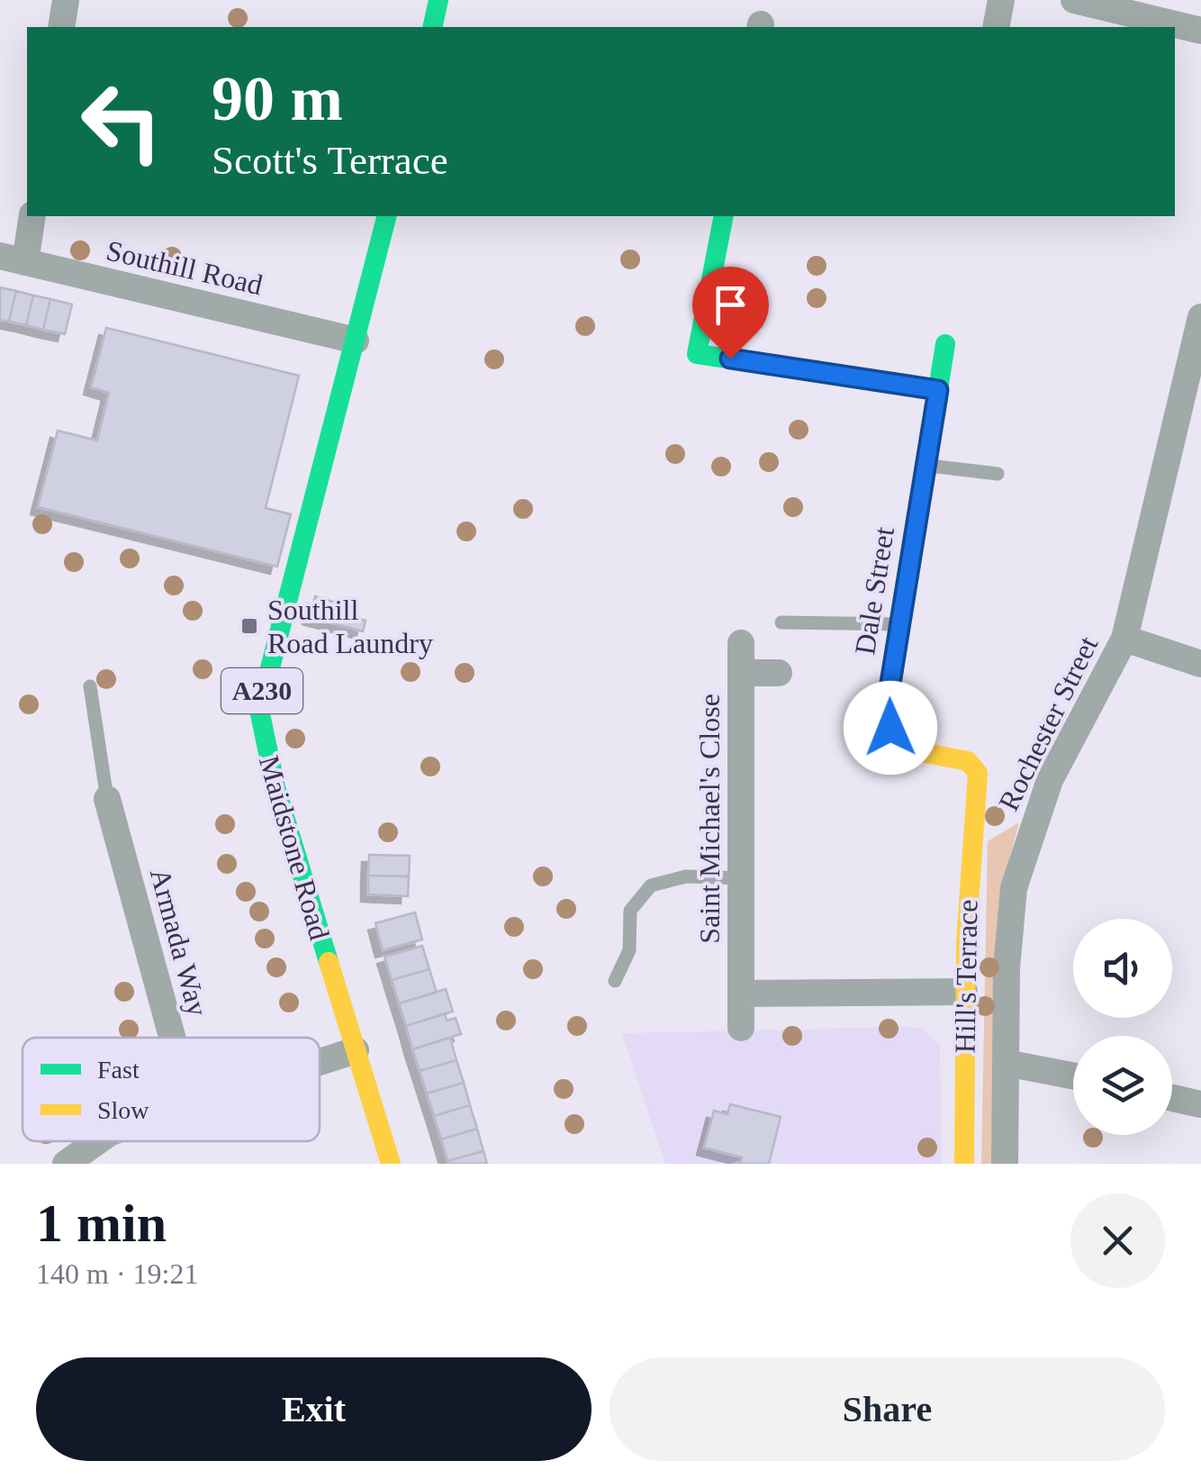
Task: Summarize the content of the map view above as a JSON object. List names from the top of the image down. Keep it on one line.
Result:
{"streets":{"street":["Southill Road","Dale Street","A230","Rochester Street","Saint Michael's Close","Maidstone Road","Armada Way","Hill's Terrace"]},"crossings":[["Southill Road","Maidstone Road"],["Dale Street","Hill's Terrace"]],"places":{"transit":["Southill Road Laundry"]},"legend":["Fast","Slow"],"page":{"turn":["90 m","Scott's Terrace"],"heading":["1 min","140 m · 19:21"],"buttons":["Exit","Share"]}}
